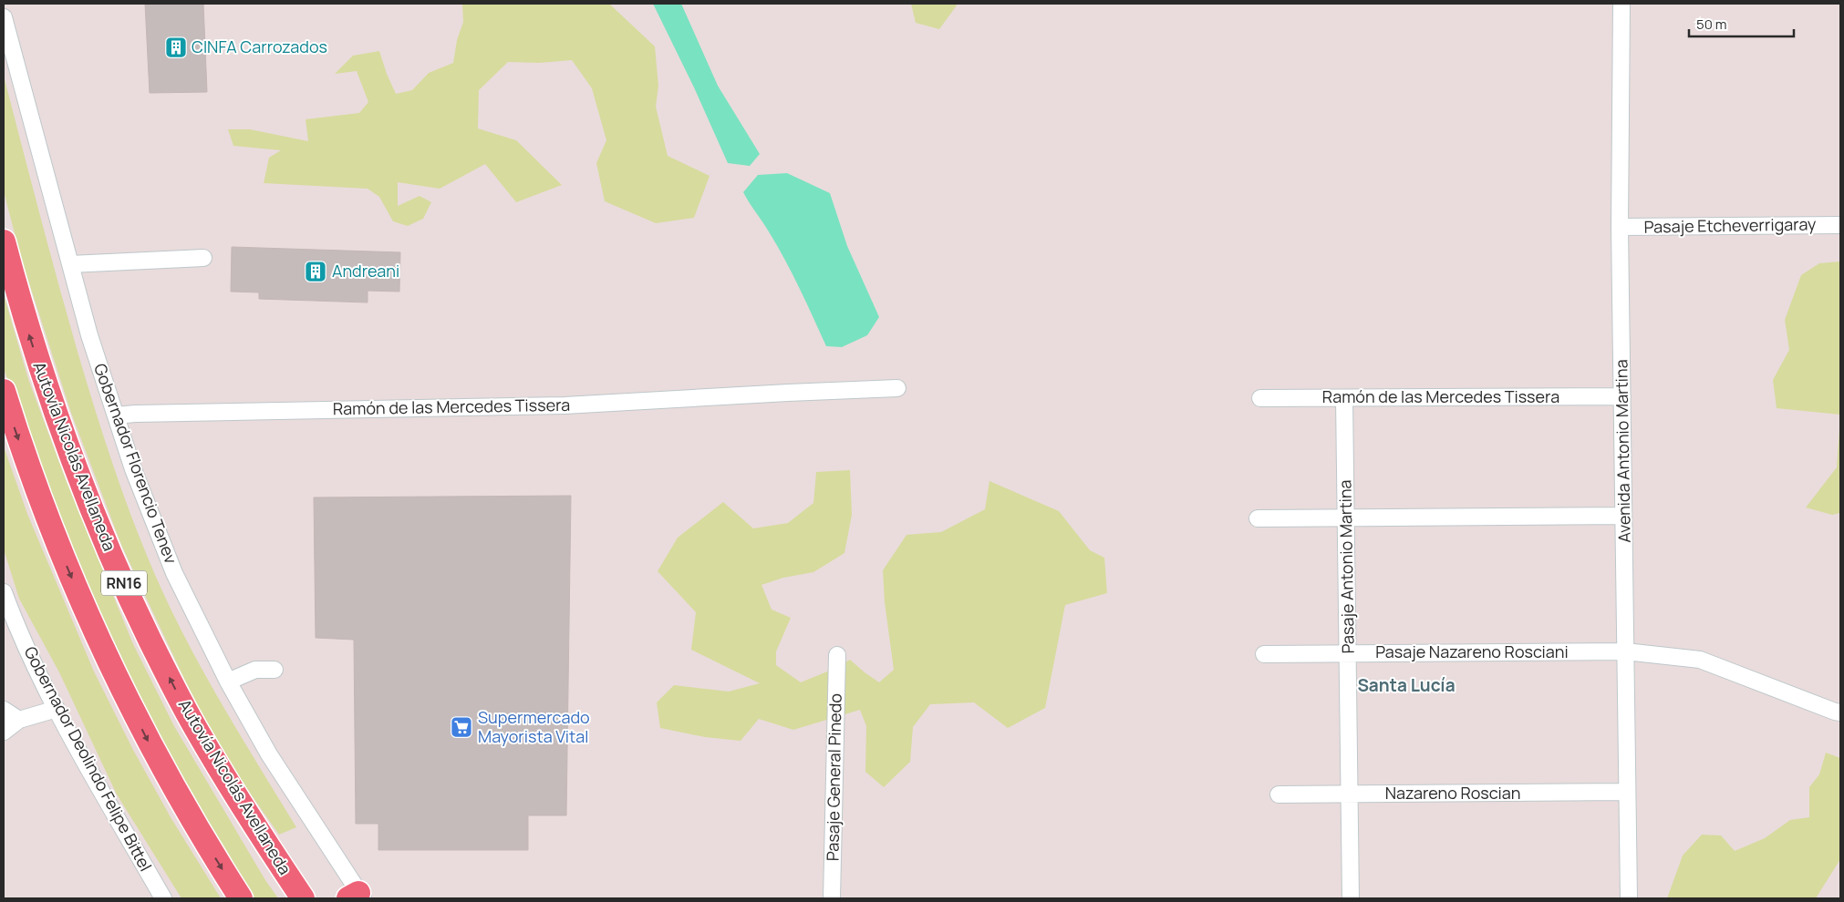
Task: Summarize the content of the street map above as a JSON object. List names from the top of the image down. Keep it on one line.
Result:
{"streets":{"highway":["Autovía Nicolás Avellaneda","RN16"],"street":["Pasaje Etcheverrigaray","Ramón de las Mercedes Tissera","Avenida Antonio Martina","Gobernador Florencio Tenev","Pasaje Antonio Martina","Pasaje Nazareno Rosciani","Gobernador Deolindo Felipe Bittel","Pasaje General Pinedo","Nazareno Roscian"]},"crossings":[["Pasaje Etcheverrigaray","Avenida Antonio Martina"],["Ramón de las Mercedes Tissera","Avenida Antonio Martina"],["Ramón de las Mercedes Tissera","Gobernador Florencio Tenev"],["Ramón de las Mercedes Tissera","Pasaje Antonio Martina"],["Avenida Antonio Martina","Pasaje Nazareno Rosciani"],["Avenida Antonio Martina","Nazareno Roscian"],["Pasaje Antonio Martina","Pasaje Nazareno Rosciani"],["Pasaje Antonio Martina","Nazareno Roscian"]],"districts":["Santa Lucía"],"places":{"building":["CINFA Carrozados","Andreani"],"supermarket":["Supermercado Mayorista Vital"]},"scale_bar":"50 m"}
